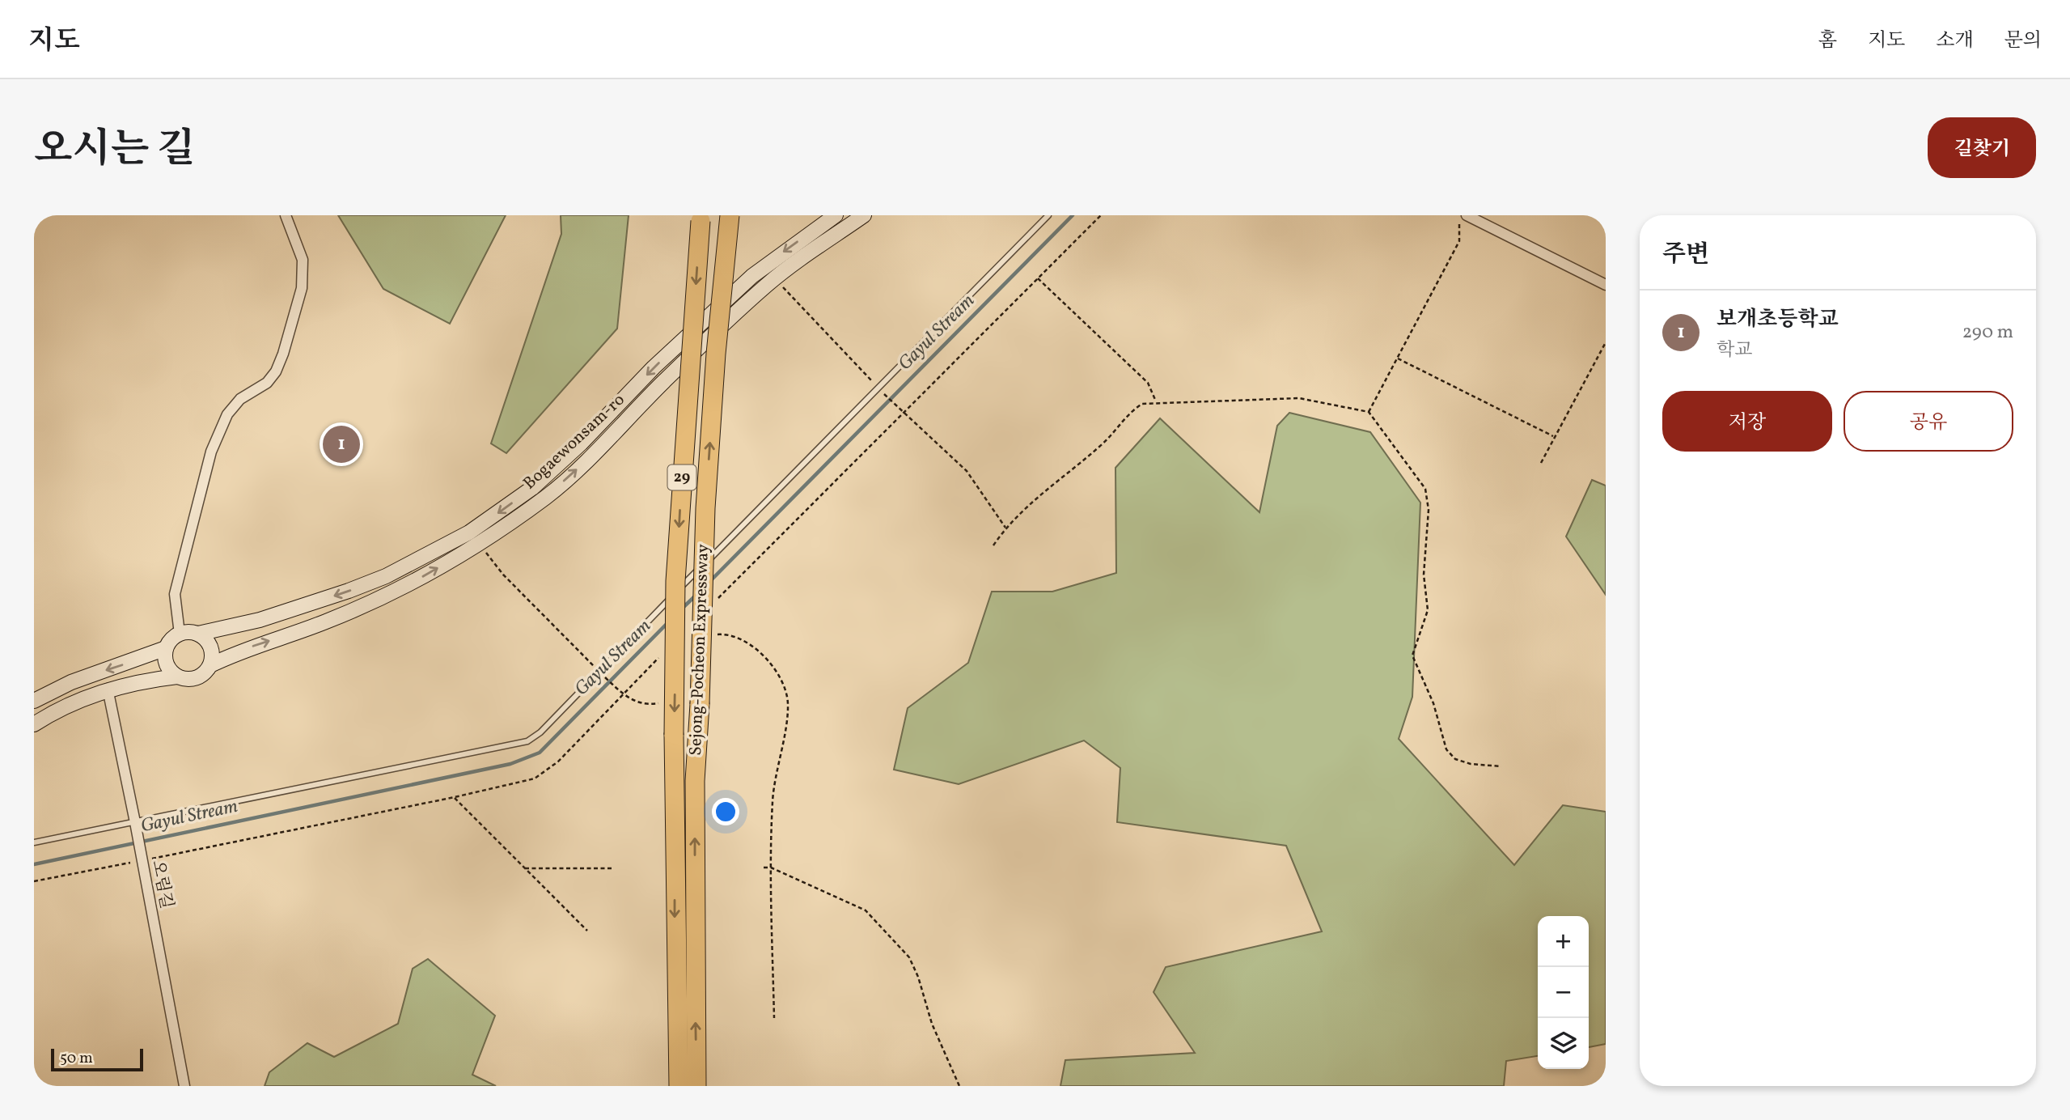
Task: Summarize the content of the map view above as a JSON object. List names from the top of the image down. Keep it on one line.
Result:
{"streets":{"highway":["29","Sejong-Pocheon Expressway"],"main road":["Bogaewonsam-ro"],"street":["오림길"]},"water":["Gayul Stream"],"scale_bar":"50 m","page":{"header":"지도","nav":["홈","지도","소개","문의"],"title":"오시는 길","buttons":["길찾기",["저장","공유"]],"heading":"주변","list":[{"mark":"1","name":"보개초등학교","note":"학교","value":"290 m"}],"pins":"1","map_buttons":["+","−"],"scale":"50 m"}}
